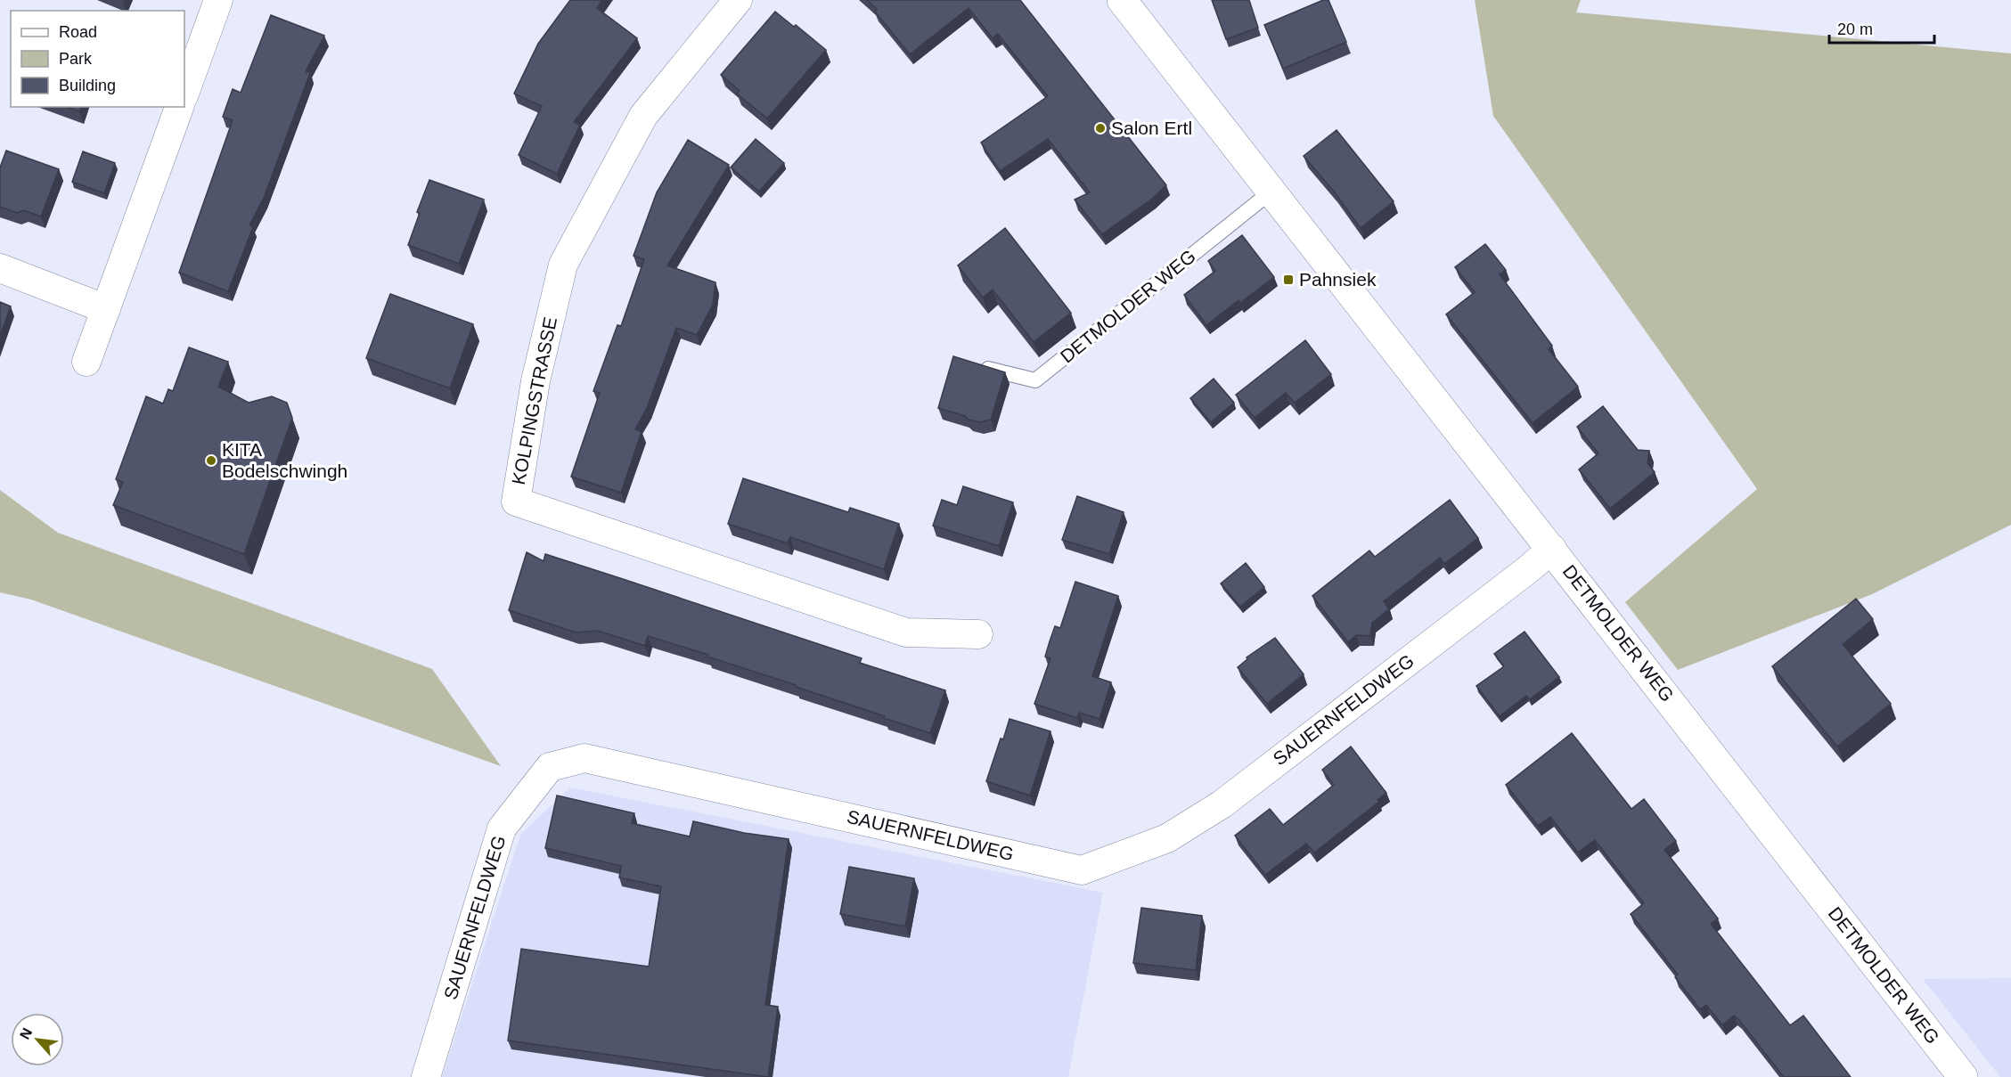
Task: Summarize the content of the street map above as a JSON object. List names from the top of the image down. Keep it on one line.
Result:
{"streets":{"street":["DETMOLDER WEG","KOLPINGSTRASSE","SAUERNFELDWEG"]},"crossings":[["DETMOLDER WEG","SAUERNFELDWEG"]],"places":{"other":["Salon Ertl","KITA Bodelschwingh"],"transit":["Pahnsiek"]},"legend":["Road","Park","Building"],"scale_bar":"20 m","north":"top left"}
